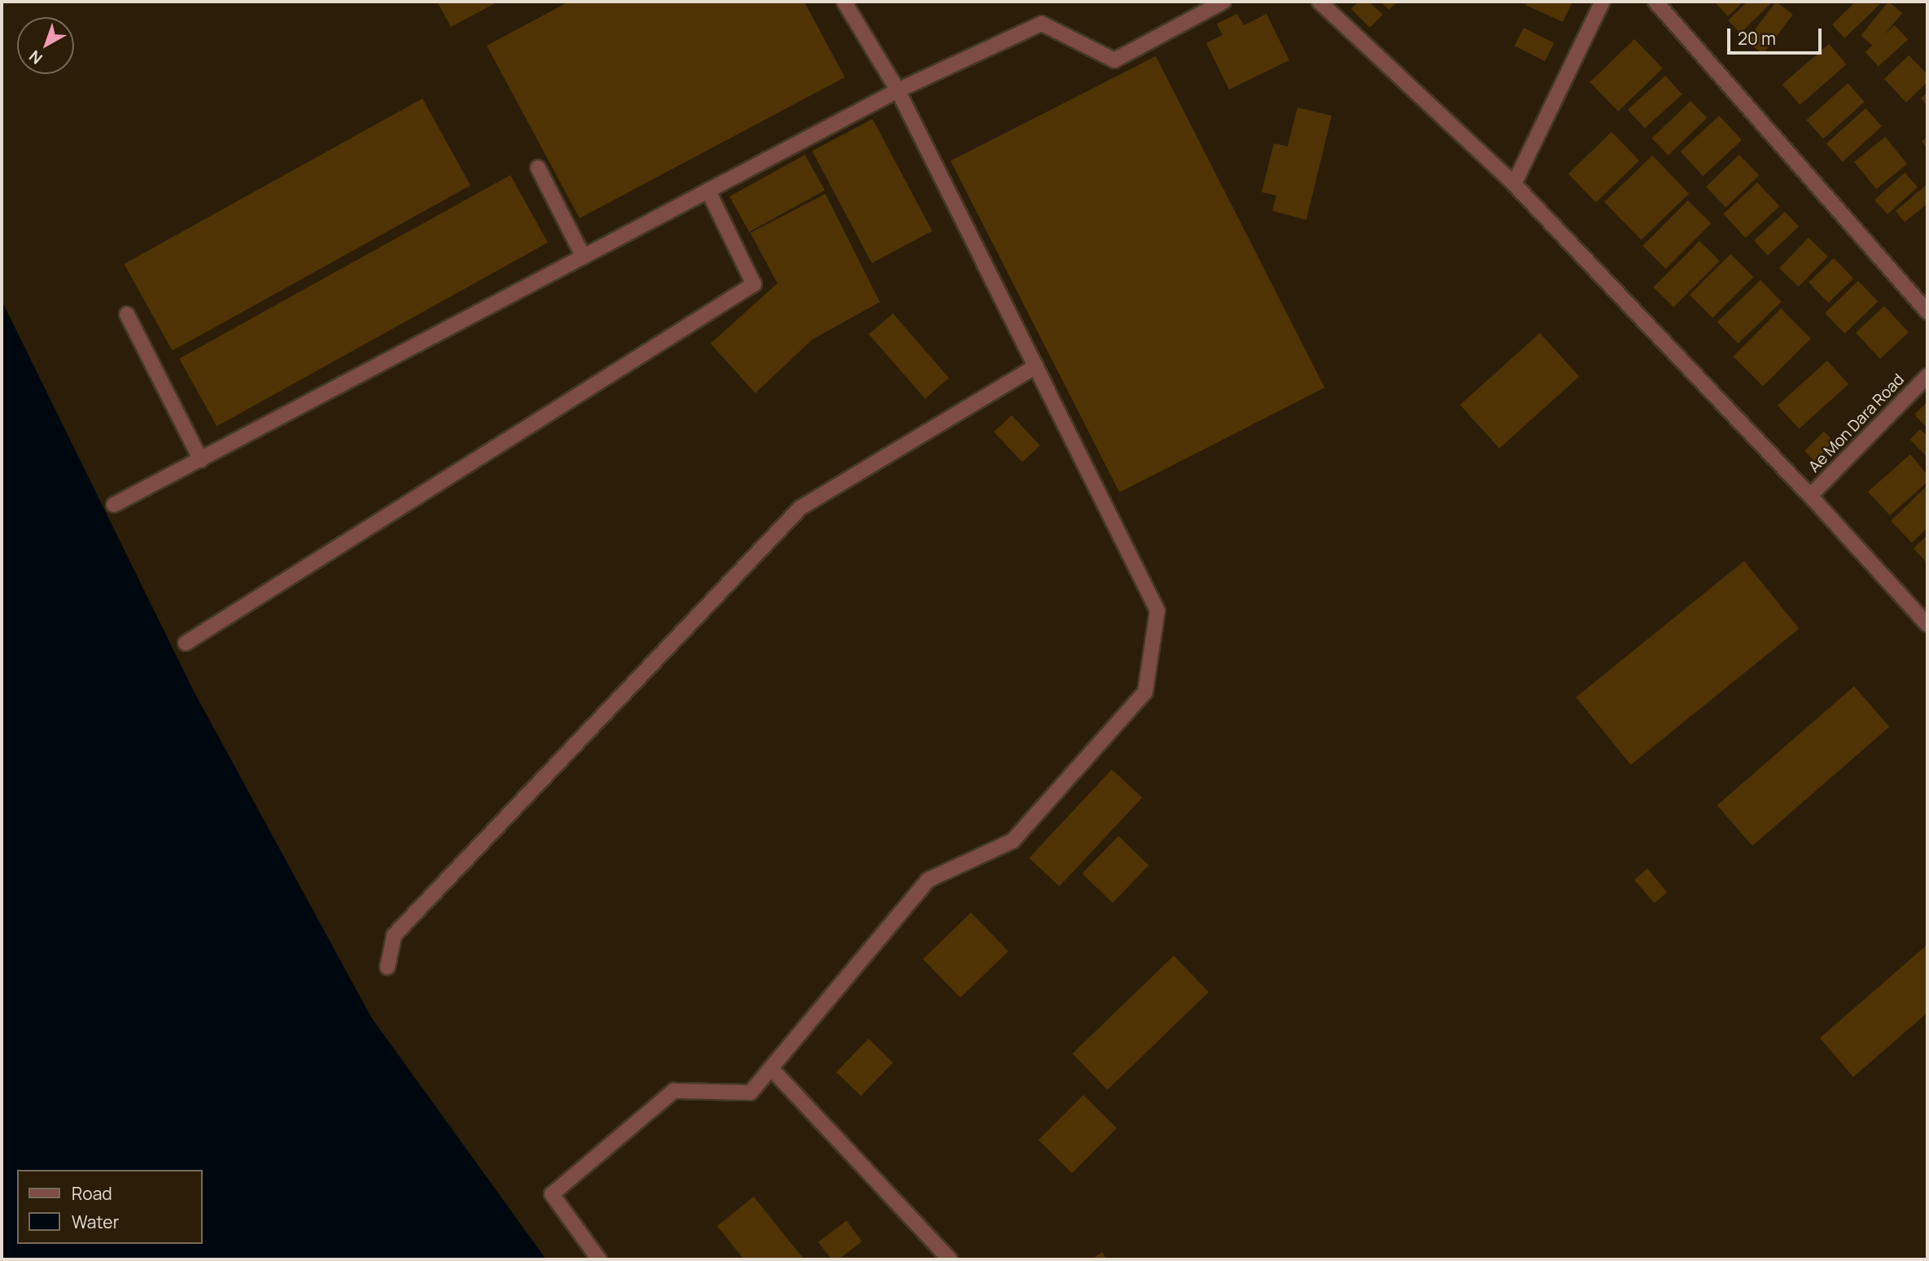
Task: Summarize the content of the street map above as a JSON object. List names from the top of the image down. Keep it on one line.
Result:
{"streets":{"street":["Ae Mon Dara Road"]},"legend":["Road","Water"],"scale_bar":"20 m","north":"bottom left"}
